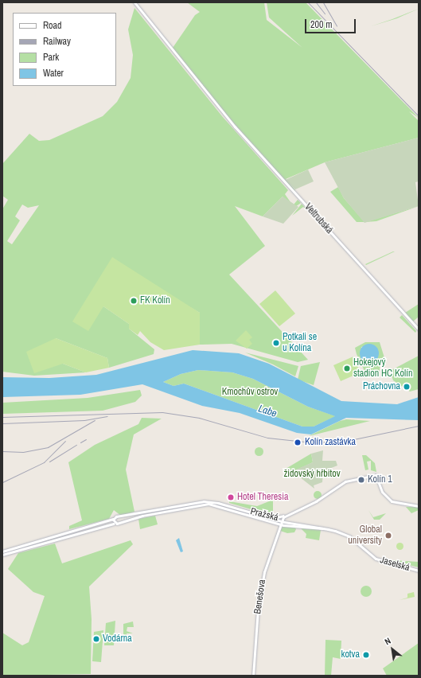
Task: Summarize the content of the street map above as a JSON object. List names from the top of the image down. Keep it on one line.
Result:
{"streets":{"street":["Veltrubská","Pražská","Jaselská","Benešova"]},"crossings":[["Pražská","Jaselská"],["Pražská","Benešova"],["Jaselská","Benešova"]],"water":["Labe"],"parks":["Kmochův ostrov","židovský hřbitov"],"places":["FK Kolín","Potkali se u Kolína","Hokejový stadion HC Kolín","Práchovna","Kolín zastávka","Kolín 1","Hotel Theresia","Global university","Vodárna","kotva"],"legend":["Road","Railway","Park","Water"],"scale_bar":"200 m","north":"top left"}
